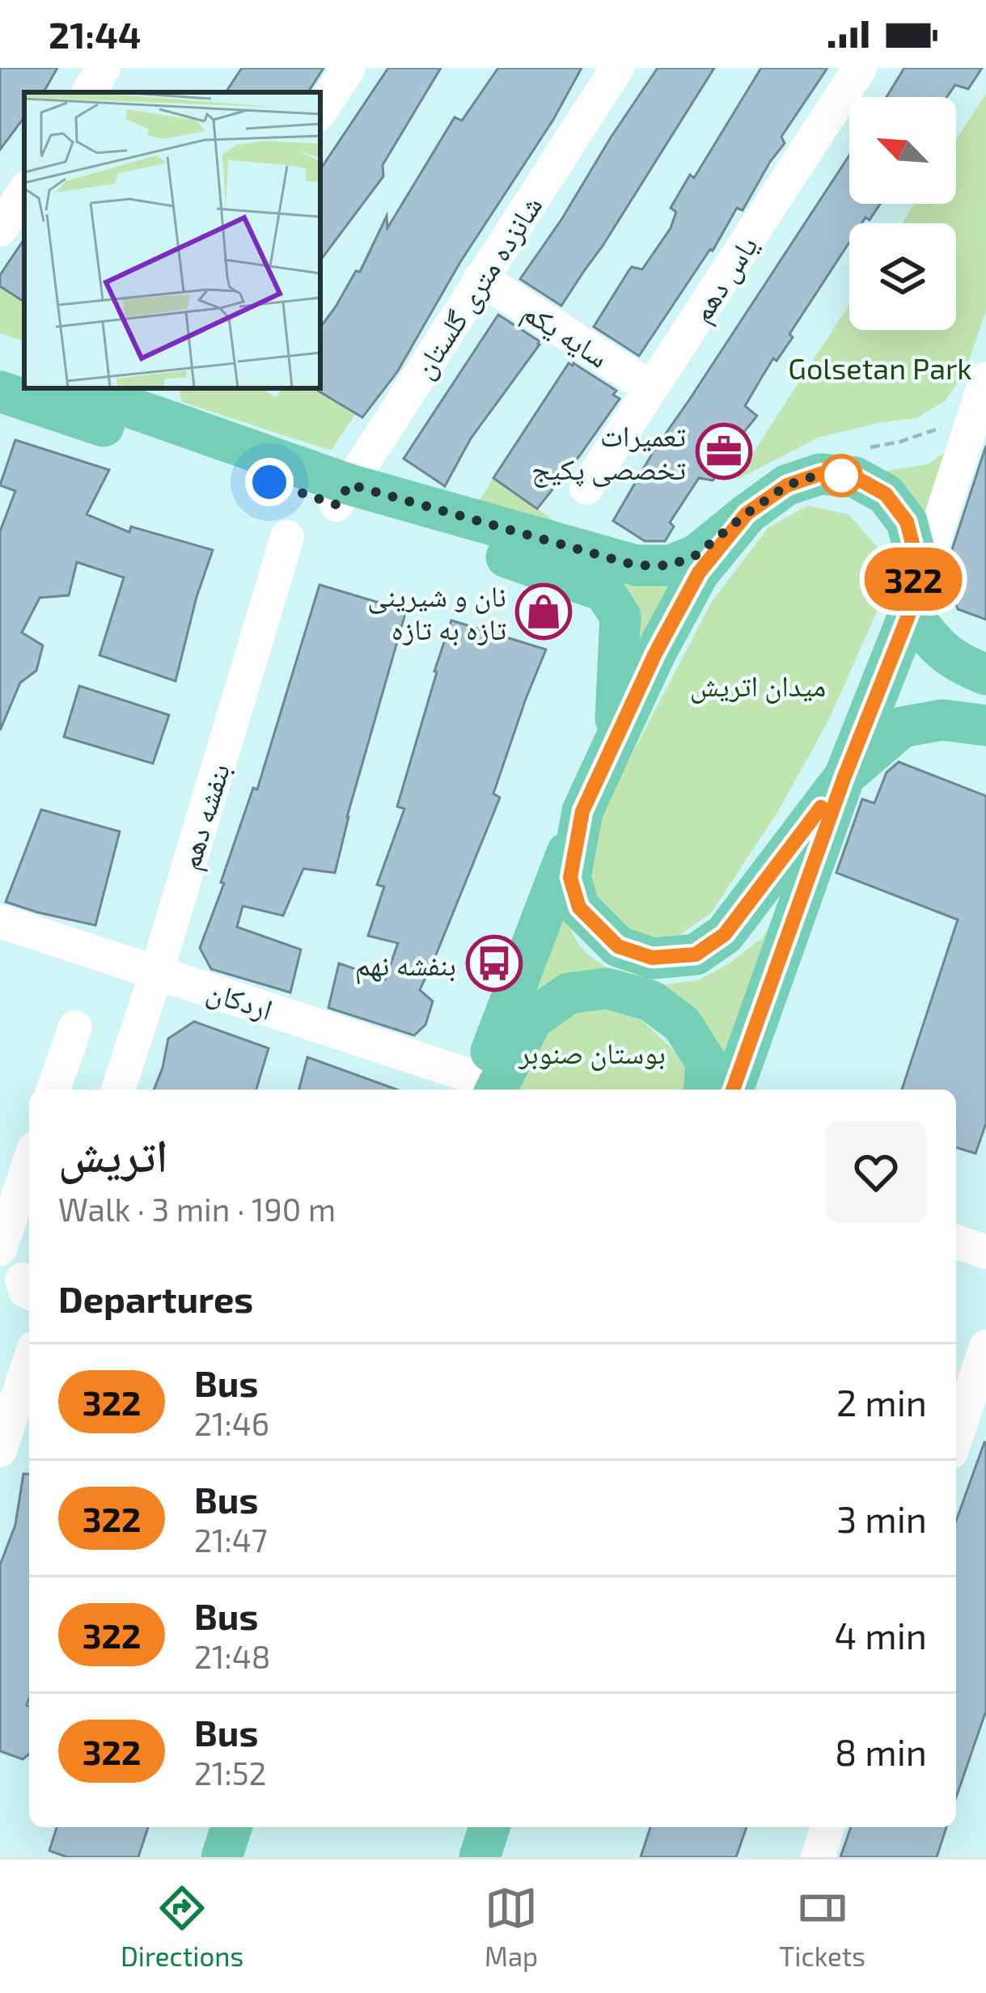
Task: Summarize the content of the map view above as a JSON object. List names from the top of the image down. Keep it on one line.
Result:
{"streets":{"street":["یاس دهم","شانزده متری گلستان","سایه یکم","بنفشه دهم","اردکان"]},"crossings":[["یاس دهم","سایه یکم"],["شانزده متری گلستان","سایه یکم"],["بنفشه دهم","اردکان"]],"parks":["Golsetan Park","میدان اتریش","بوستان صنوبر"],"places":{"office":["تعمیرات تخصصی پکیج"],"shop":["نان و شیرینی تازه به تازه"],"bus stop":["بنفشه نهم"]},"lines":["bus line 322"],"north":"top left","page":{"status":"21:44","on_map":"322","heading":[["اتریش","Walk · 3 min · 190 m"],"Departures"],"list":[{"mark":"322","name":"Bus","note":"21:46","value":"2 min"},{"mark":"322","name":"Bus","note":"21:47","value":"3 min"},{"mark":"322","name":"Bus","note":"21:48","value":"4 min"},{"mark":"322","name":"Bus","note":"21:52","value":"8 min"}],"tabs":["Directions","Map","Tickets"]}}
